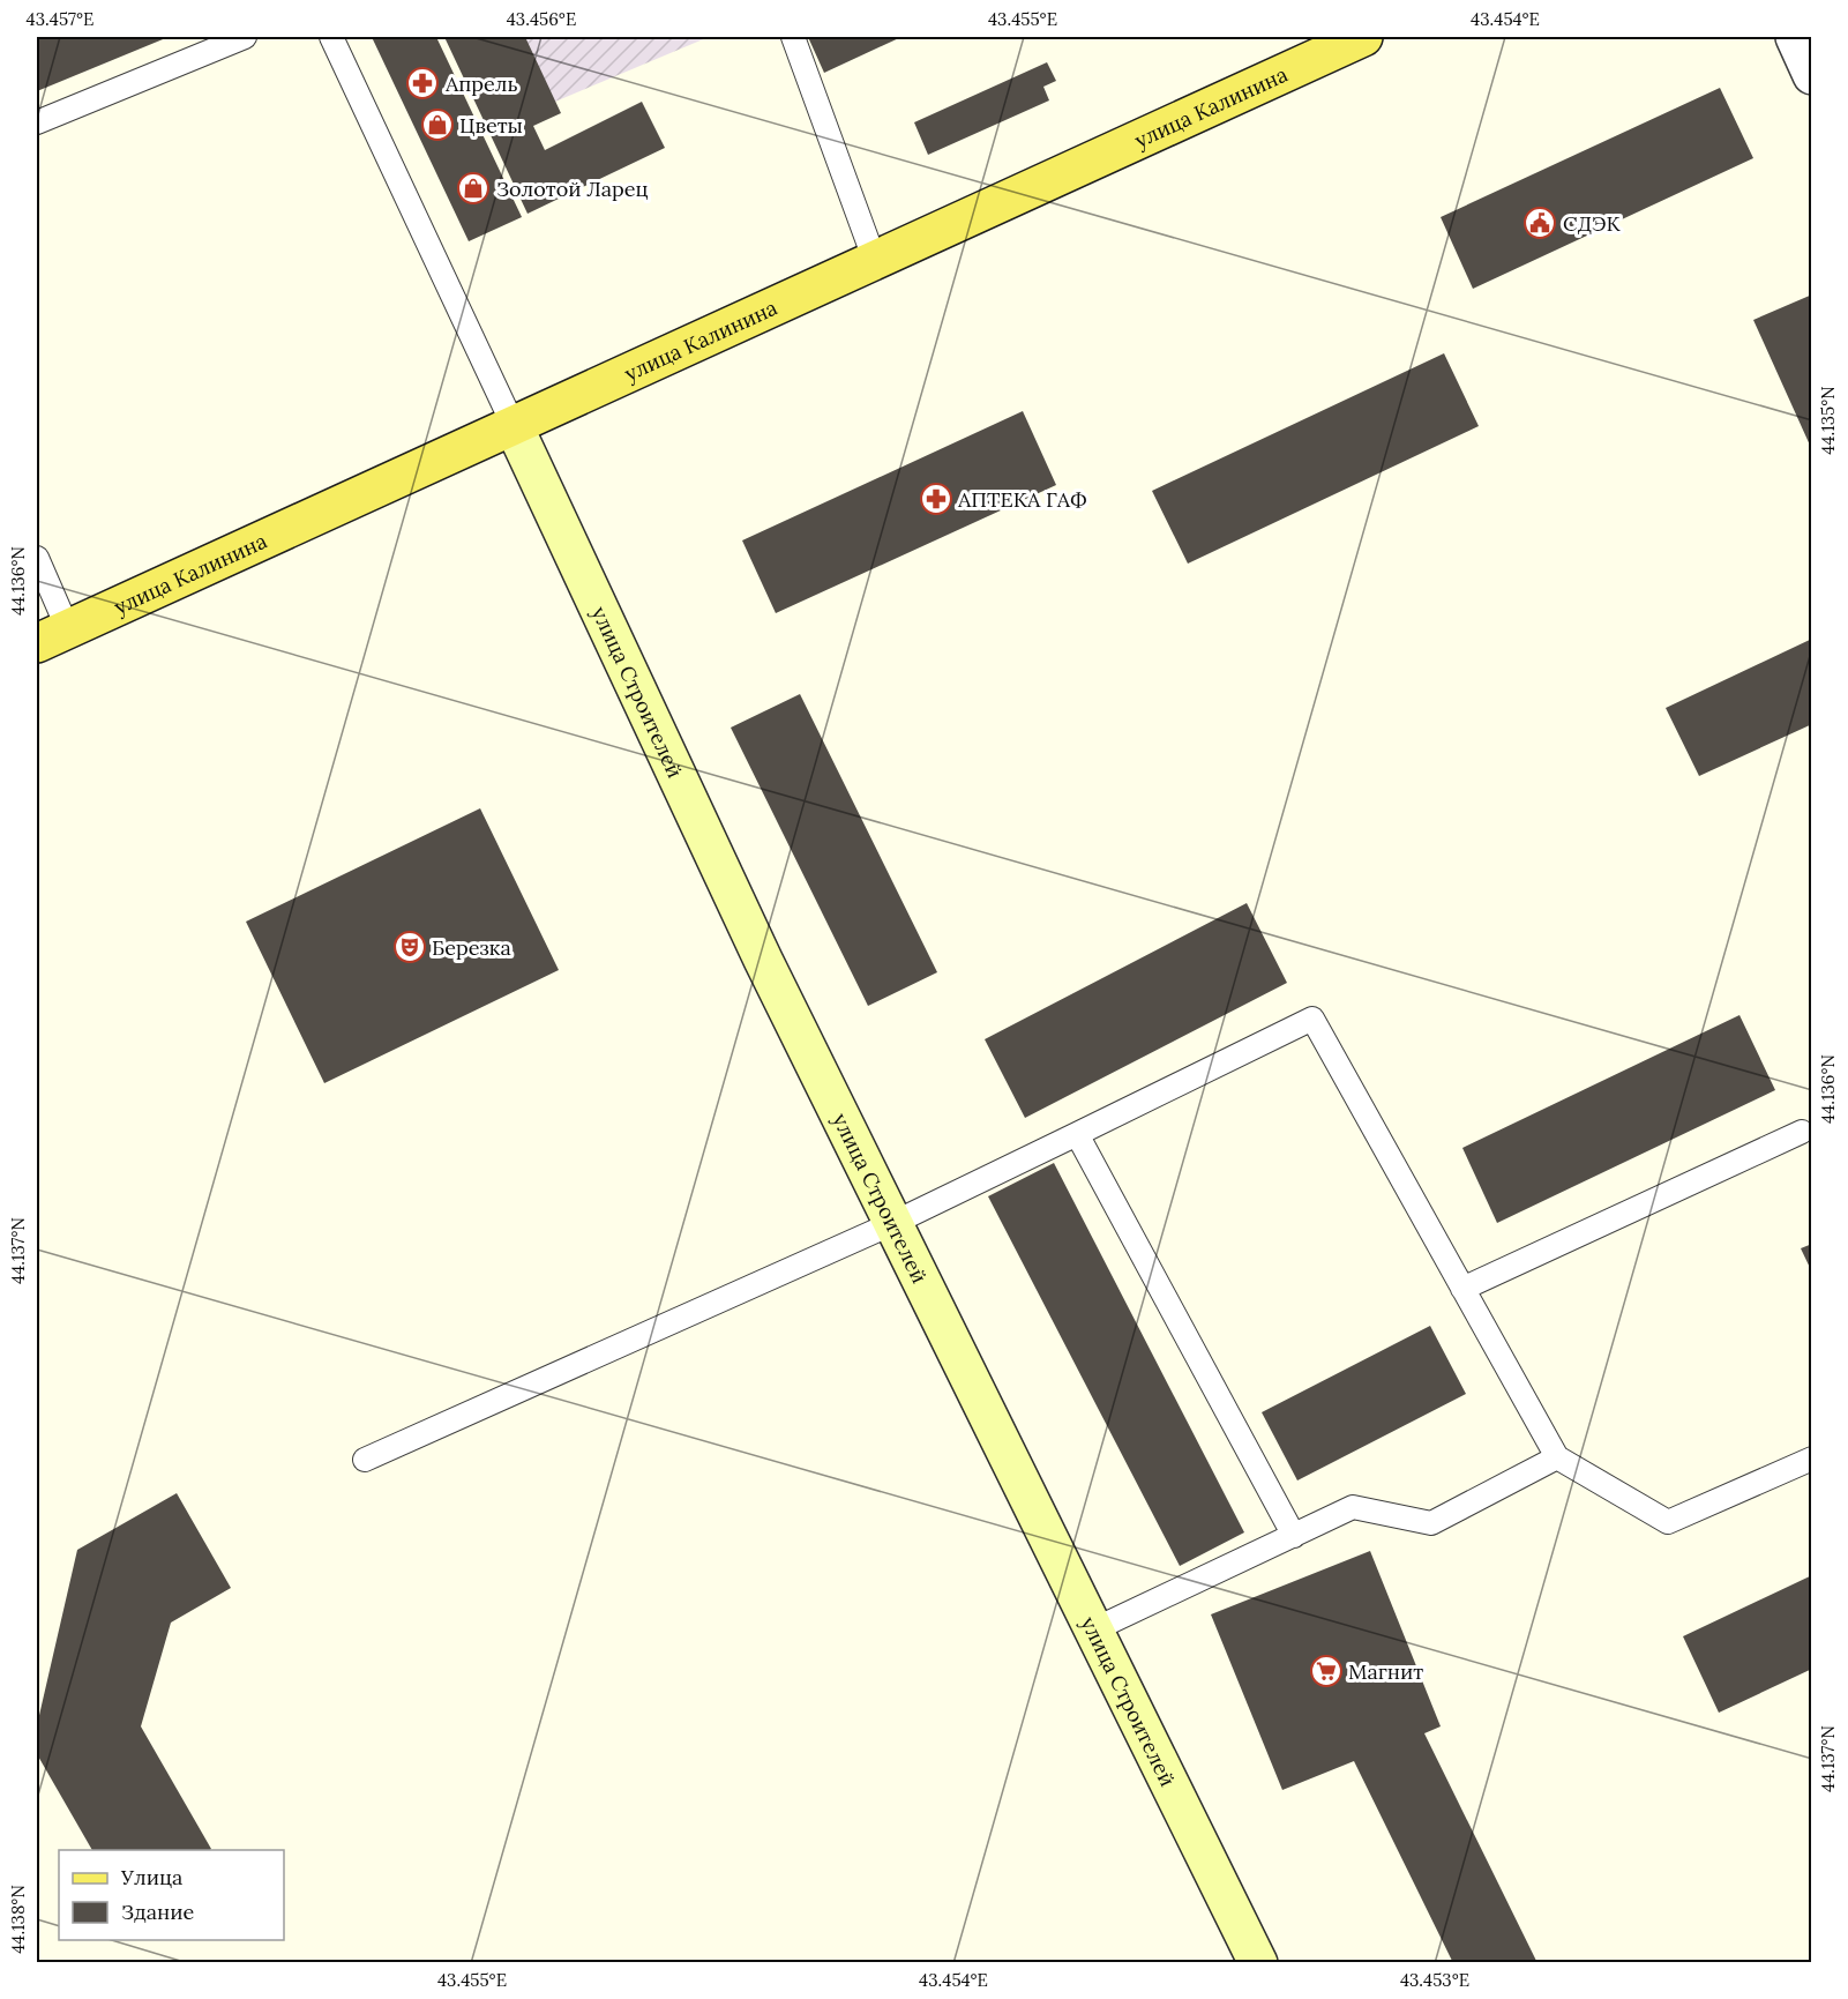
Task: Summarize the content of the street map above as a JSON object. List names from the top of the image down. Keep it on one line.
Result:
{"streets":{"main road":["улица Калинина","улица Строителей"]},"crossings":[["улица Калинина","улица Строителей"]],"places":{"pharmacy":["Апрель","АПТЕКА ГАФ"],"shop":["Цветы","Золотой Ларец"],"public building":["СДЭК"],"theatre":["Березка"],"supermarket":["Магнит"]},"legend":["Улица","Здание"],"coordinates":["43.457°E","43.456°E","43.455°E","43.454°E","44.135°N","44.136°N","44.137°N","44.138°N","43.453°E"]}
